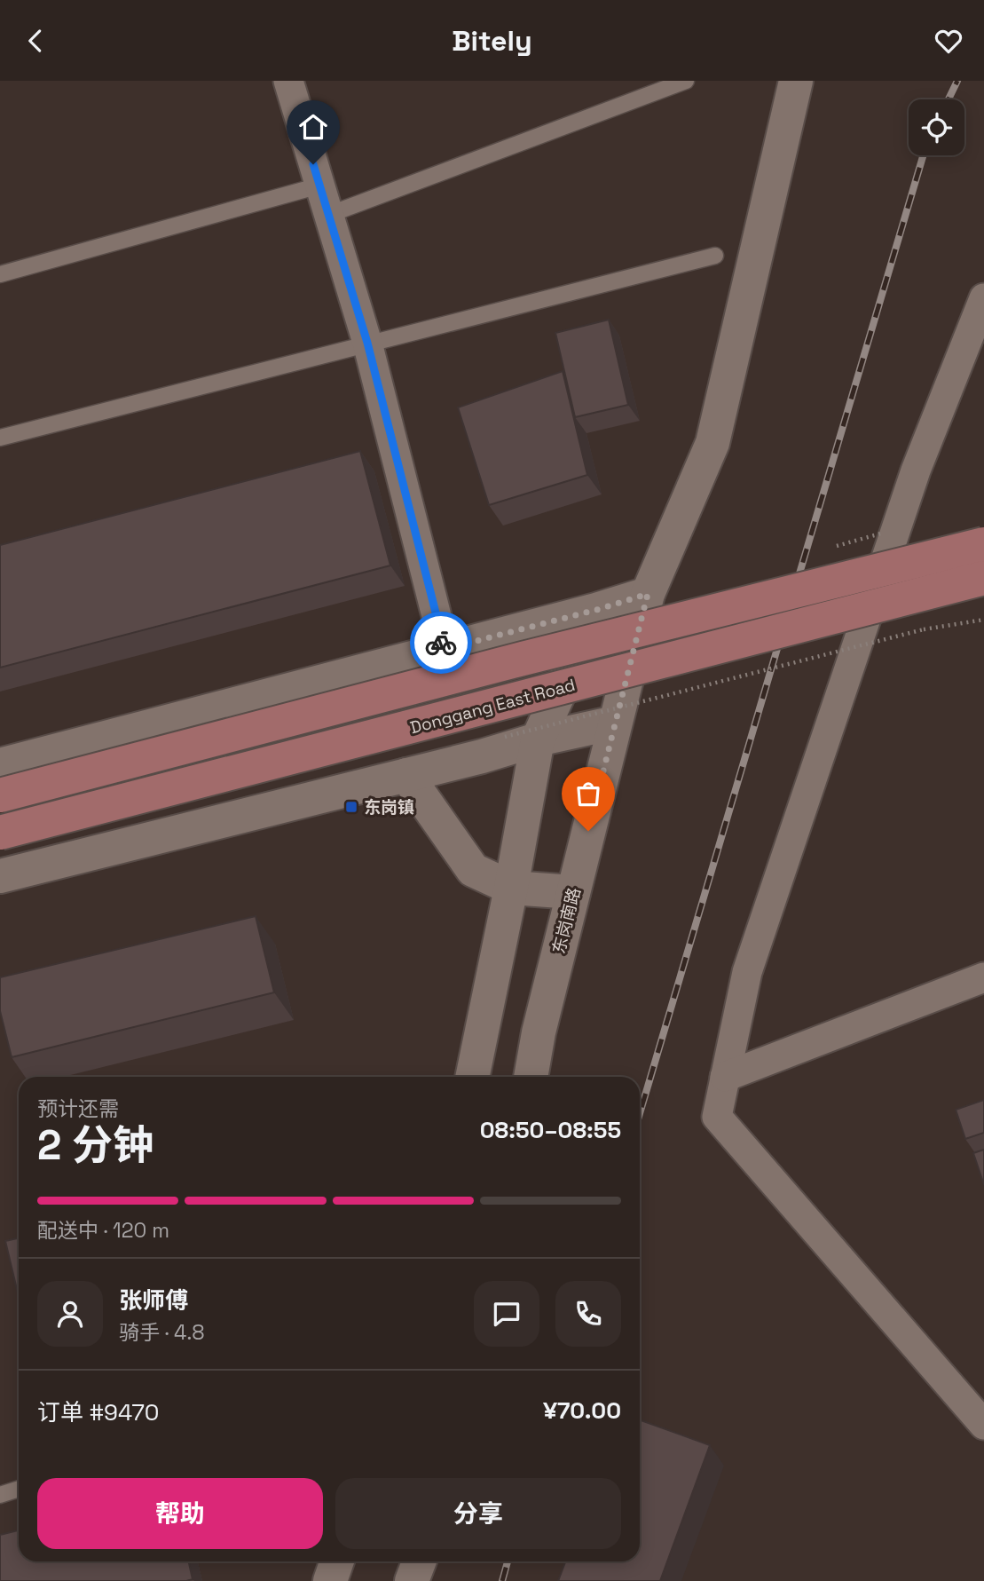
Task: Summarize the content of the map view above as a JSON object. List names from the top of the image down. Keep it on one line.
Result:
{"streets":{"main road":["Donggang East Road"],"street":["东岗南路"]},"places":{"transit":["东岗镇"]},"page":{"header":"Bitely","heading":["2 分钟","预计还需","08:50–08:55"],"panel":["张师傅","骑手 · 4.8","订单 #9470","¥70.00"],"bar":"配送中 · 120 m","buttons":["帮助","分享"]}}
